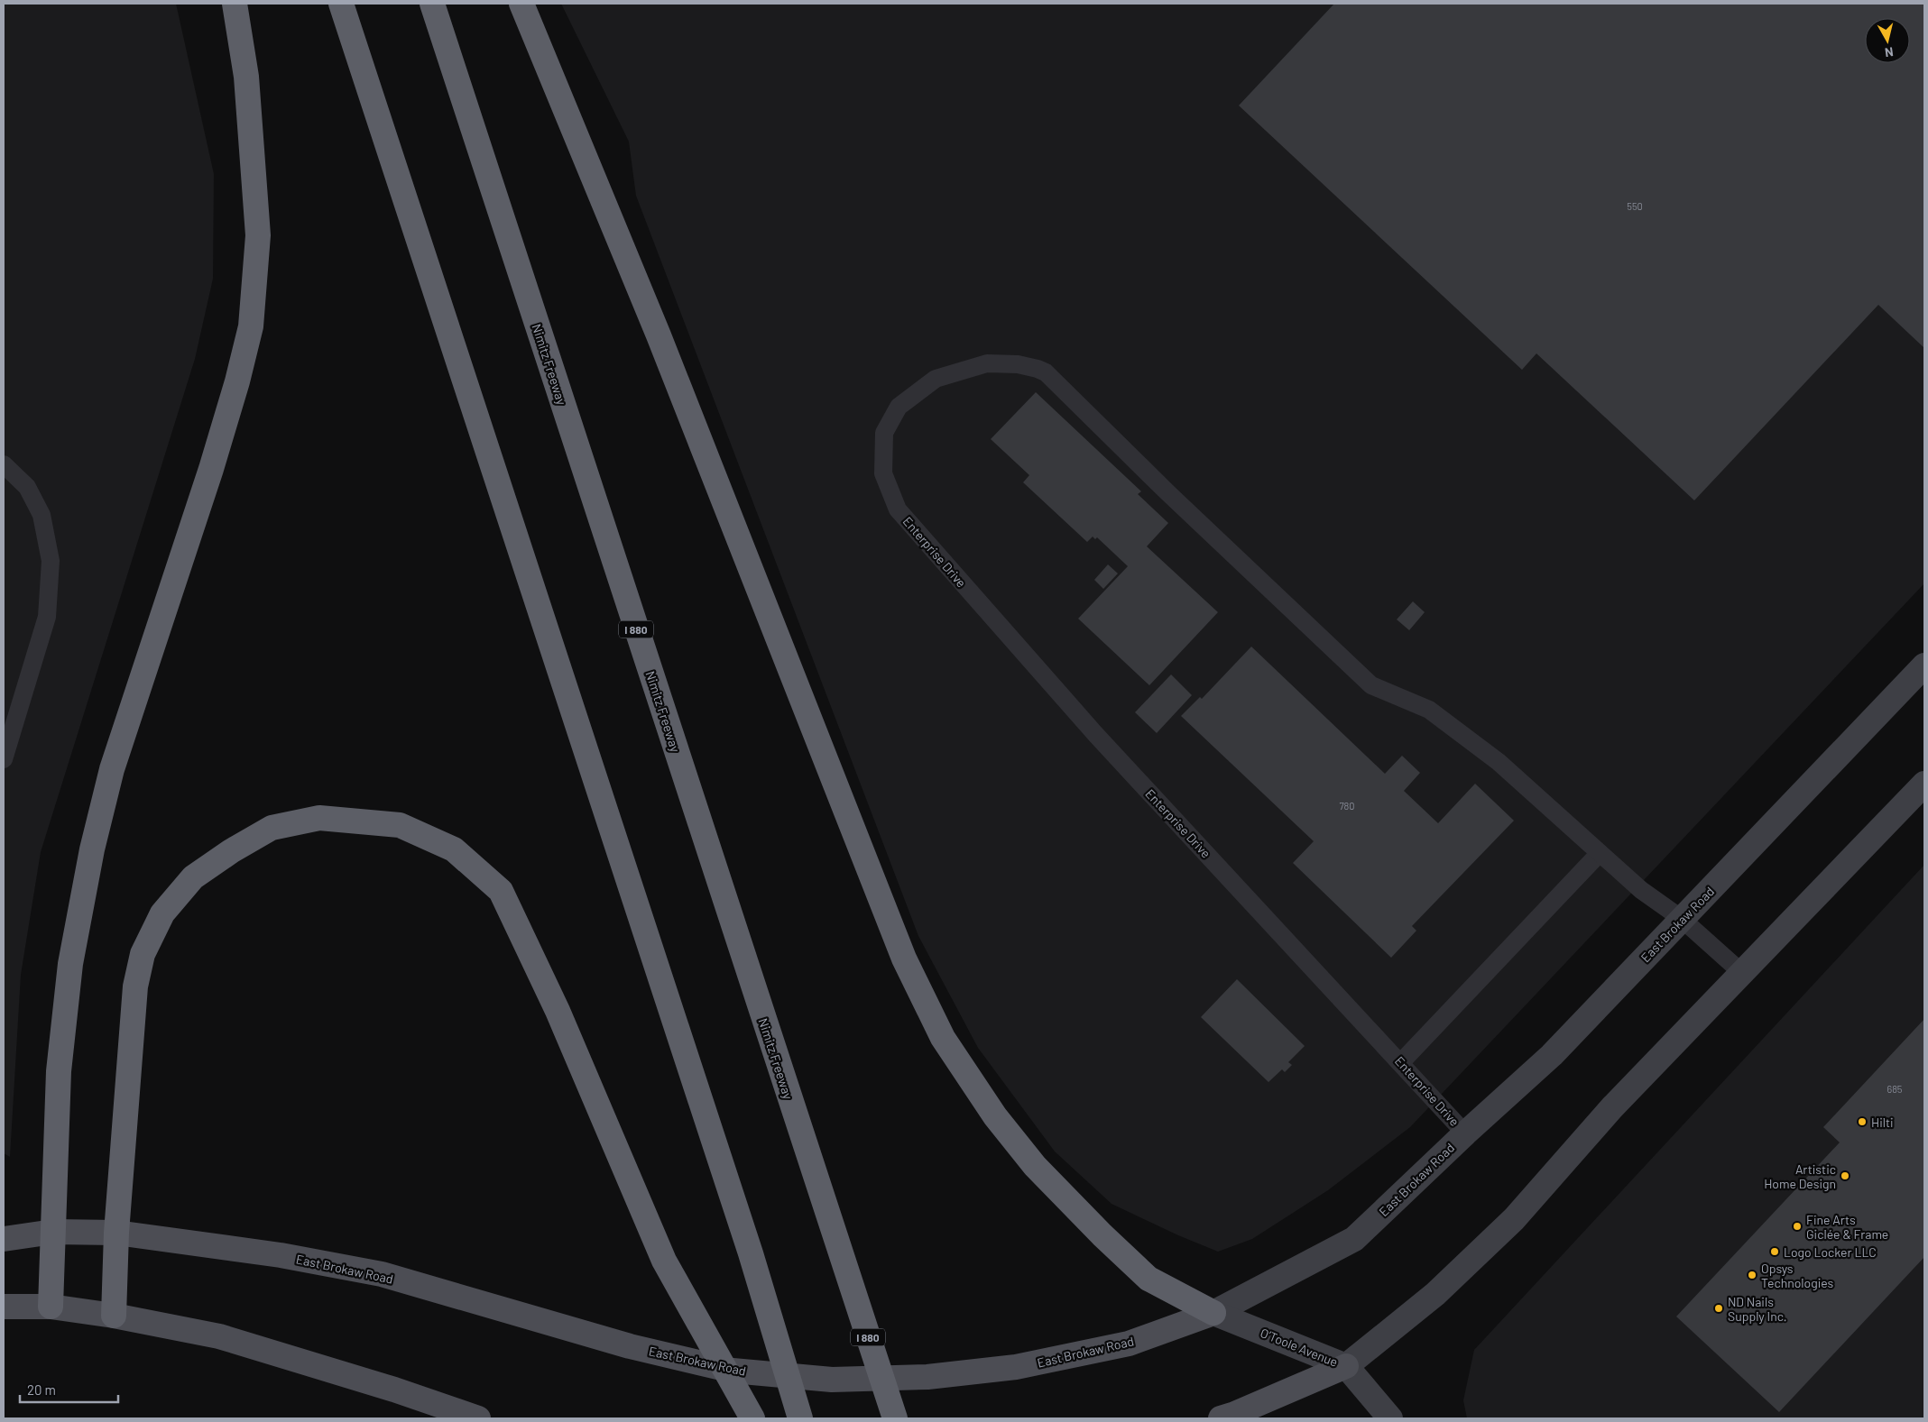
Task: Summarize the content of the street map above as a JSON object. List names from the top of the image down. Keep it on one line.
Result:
{"streets":{"highway":["Nimitz Freeway","I 880"],"main road":["East Brokaw Road","O’Toole Avenue"],"lane":["Enterprise Drive"]},"crossings":[["Enterprise Drive","East Brokaw Road"],["East Brokaw Road","O’Toole Avenue"]],"places":["Hilti","Artistic Home Design","Fine Arts Giclée & Frame","Logo Locker LLC","Opsys Technologies","ND Nails Supply Inc."],"house_numbers":["550","780","685"],"scale_bar":"20 m","north":"bottom"}
